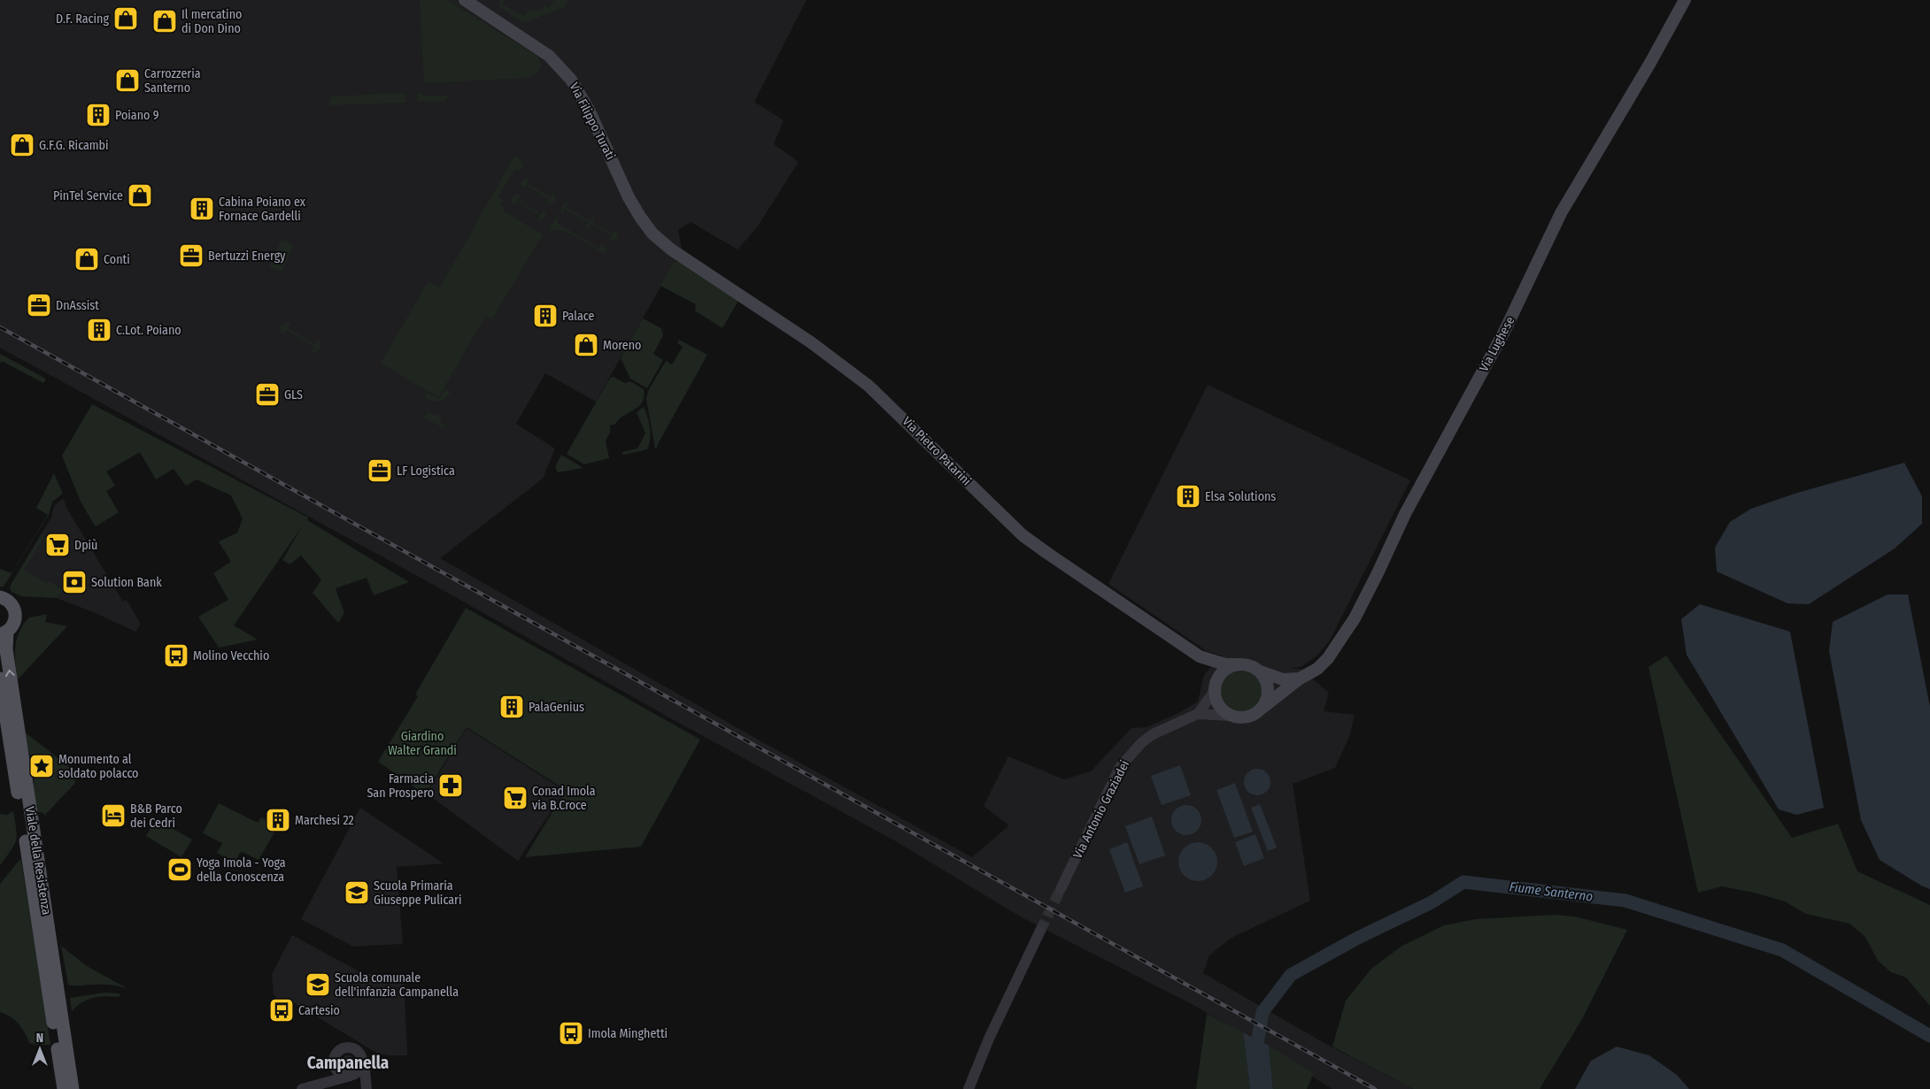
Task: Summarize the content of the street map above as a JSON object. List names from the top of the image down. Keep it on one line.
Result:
{"streets":{"main road":["Via Filippo Turati","Via Lughese","Via Pietro Patarini","Viale della Resistenza"],"street":["Via Antonio Graziadei"]},"crossings":[["Via Filippo Turati","Via Pietro Patarini"],["Via Lughese","Via Pietro Patarini"],["Via Lughese","Via Antonio Graziadei"],["Via Pietro Patarini","Via Antonio Graziadei"]],"districts":["Campanella"],"water":["Fiume Santerno"],"parks":["Giardino Walter Grandi"],"places":{"shop":["D.F. Racing","Il mercatino di Don Dino","Carrozzeria Santerno","G.F.G. Ricambi","PinTel Service","Conti","Moreno"],"building":["Poiano 9","Cabina Poiano ex Fornace Gardelli","Palace","C.Lot. Poiano","Elsa Solutions","PalaGenius","Marchesi 22"],"office":["Bertuzzi Energy","DnAssist","GLS","LF Logistica"],"supermarket":["Dpiù","Conad Imola via B.Croce"],"bank":["Solution Bank"],"bus stop":["Molino Vecchio","Cartesio","Imola Minghetti"],"place":["Monumento al soldato polacco"],"pharmacy":["Farmacia San Prospero"],"hotel":["B&B Parco dei Cedri"],"sports":["Yoga Imola - Yoga della Conoscenza"],"school or university":["Scuola Primaria Giuseppe Pulicari","Scuola comunale dell'infanzia Campanella"]},"north":"top"}
